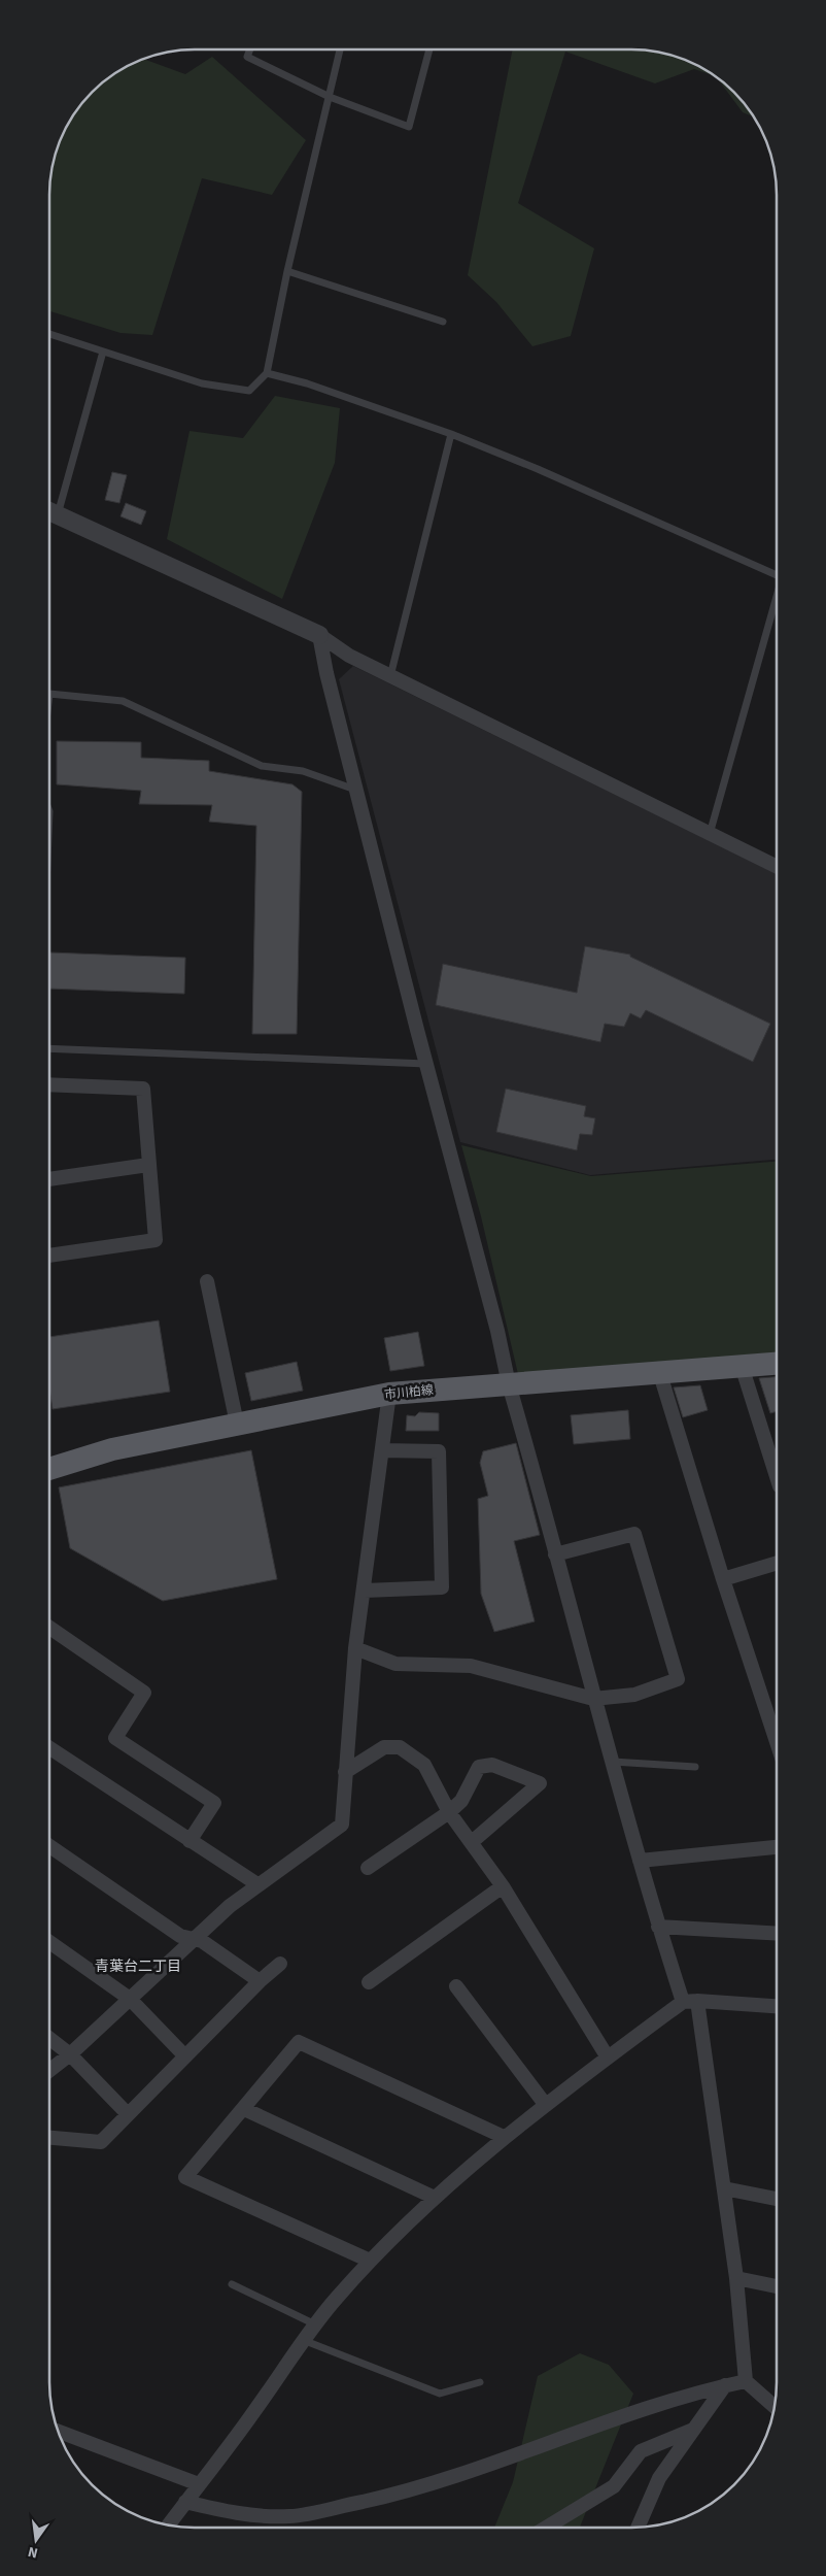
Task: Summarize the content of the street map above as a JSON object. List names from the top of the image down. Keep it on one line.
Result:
{"streets":{"main road":["市川柏線"]},"districts":["青葉台二丁目"],"north":"bottom"}
